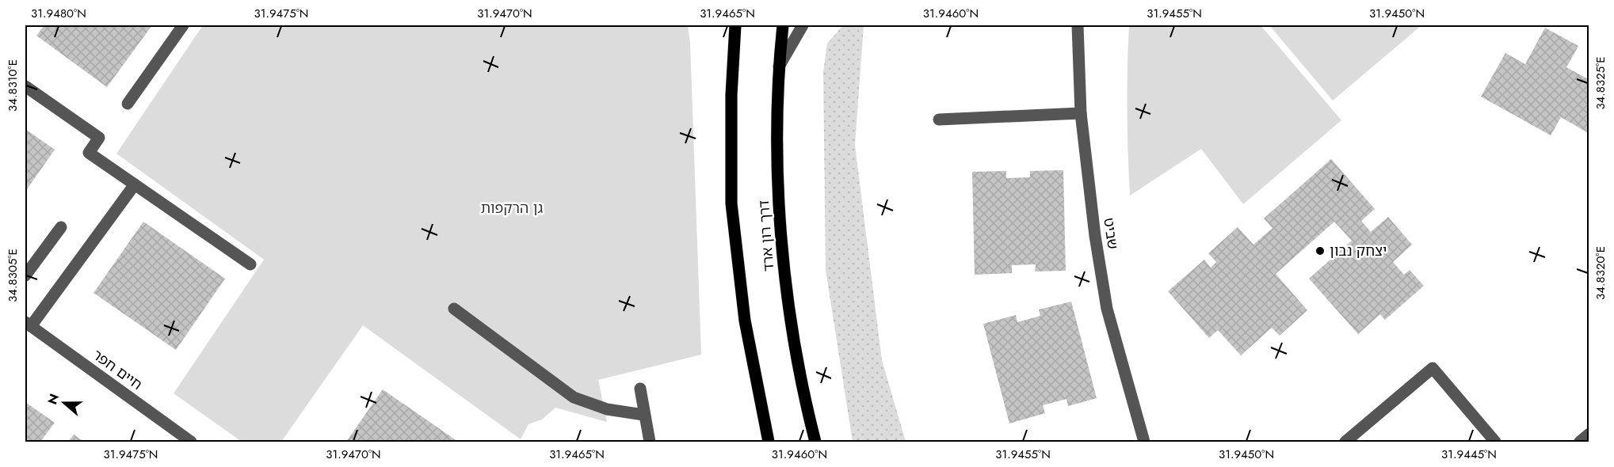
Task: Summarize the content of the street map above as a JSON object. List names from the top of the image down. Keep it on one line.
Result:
{"streets":{"main road":["דרך רון ארד"],"street":["שביט","חיים חפר"]},"parks":["גן הרקפות"],"places":["יצחק נבון"],"north":"left","coordinates":["31.9480°N","31.9475°N","31.9470°N","31.9465°N","31.9460°N","31.9455°N","31.9450°N","34.8325°E","34.8310°E","34.8320°E","34.8305°E","31.9445°N"]}
